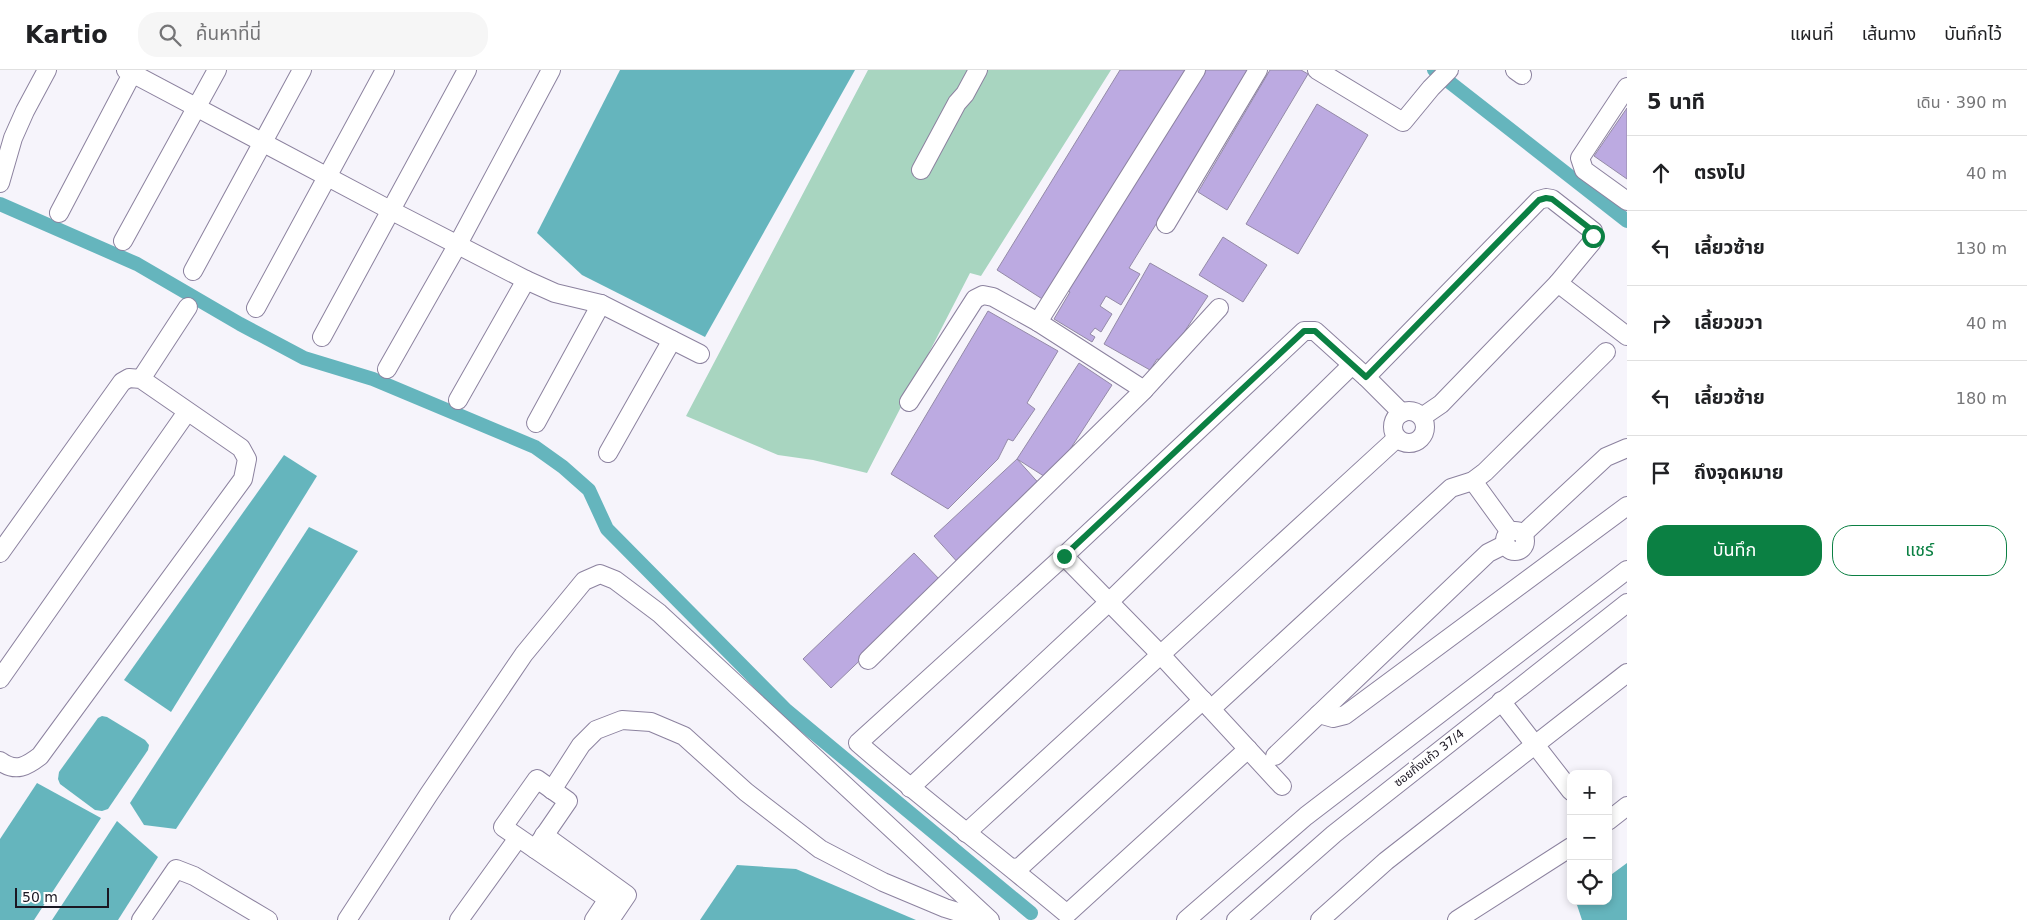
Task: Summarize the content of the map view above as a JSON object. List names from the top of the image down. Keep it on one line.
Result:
{"streets":{"street":["ซอยกิ่งแก้ว 37/4"]},"scale_bar":"50 m","page":{"header":"Kartio","search":"ค้นหาที่นี่","nav":["แผนที่","เส้นทาง","บันทึกไว้"],"heading":["5 นาที","เดิน · 390 m"],"list":[["ตรงไป","40 m"],["เลี้ยวซ้าย","130 m"],["เลี้ยวขวา","40 m"],["เลี้ยวซ้าย","180 m"],"ถึงจุดหมาย"],"buttons":["บันทึก","แชร์"],"map_buttons":["+","−"],"scale":"50 m"}}
